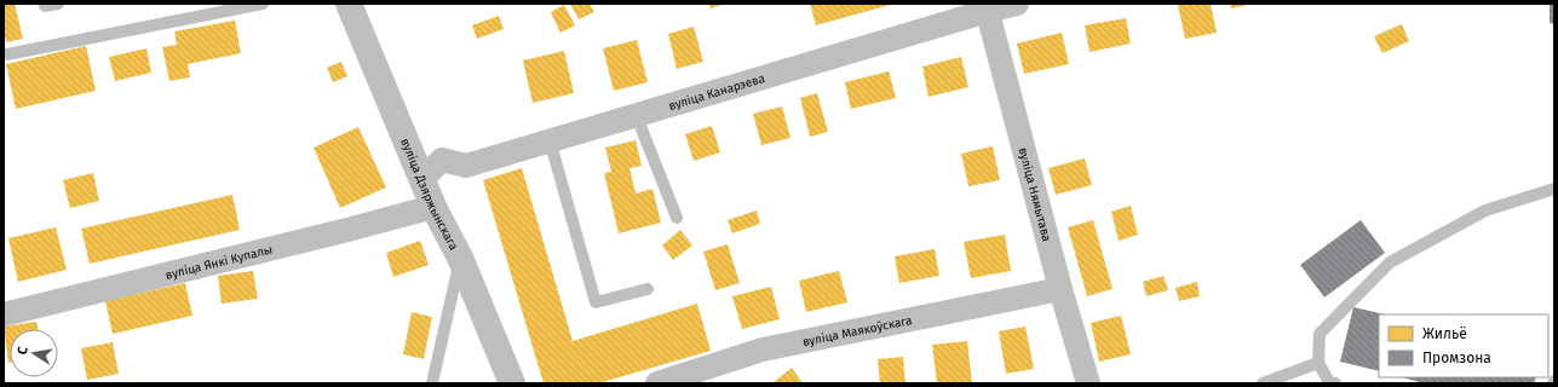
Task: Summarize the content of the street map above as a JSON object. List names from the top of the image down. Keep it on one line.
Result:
{"streets":{"street":["вуліца Канарэева","вуліца Дзяржынскага","вуліца Нямытава","вуліца Янкі Купалы","вуліца Маякоўскага"]},"crossings":[["вуліца Канарэева","вуліца Дзяржынскага"],["вуліца Канарэева","вуліца Нямытава"],["вуліца Дзяржынскага","вуліца Янкі Купалы"],["вуліца Нямытава","вуліца Маякоўскага"]],"legend":["Жильё","Промзона"],"north":"left"}
